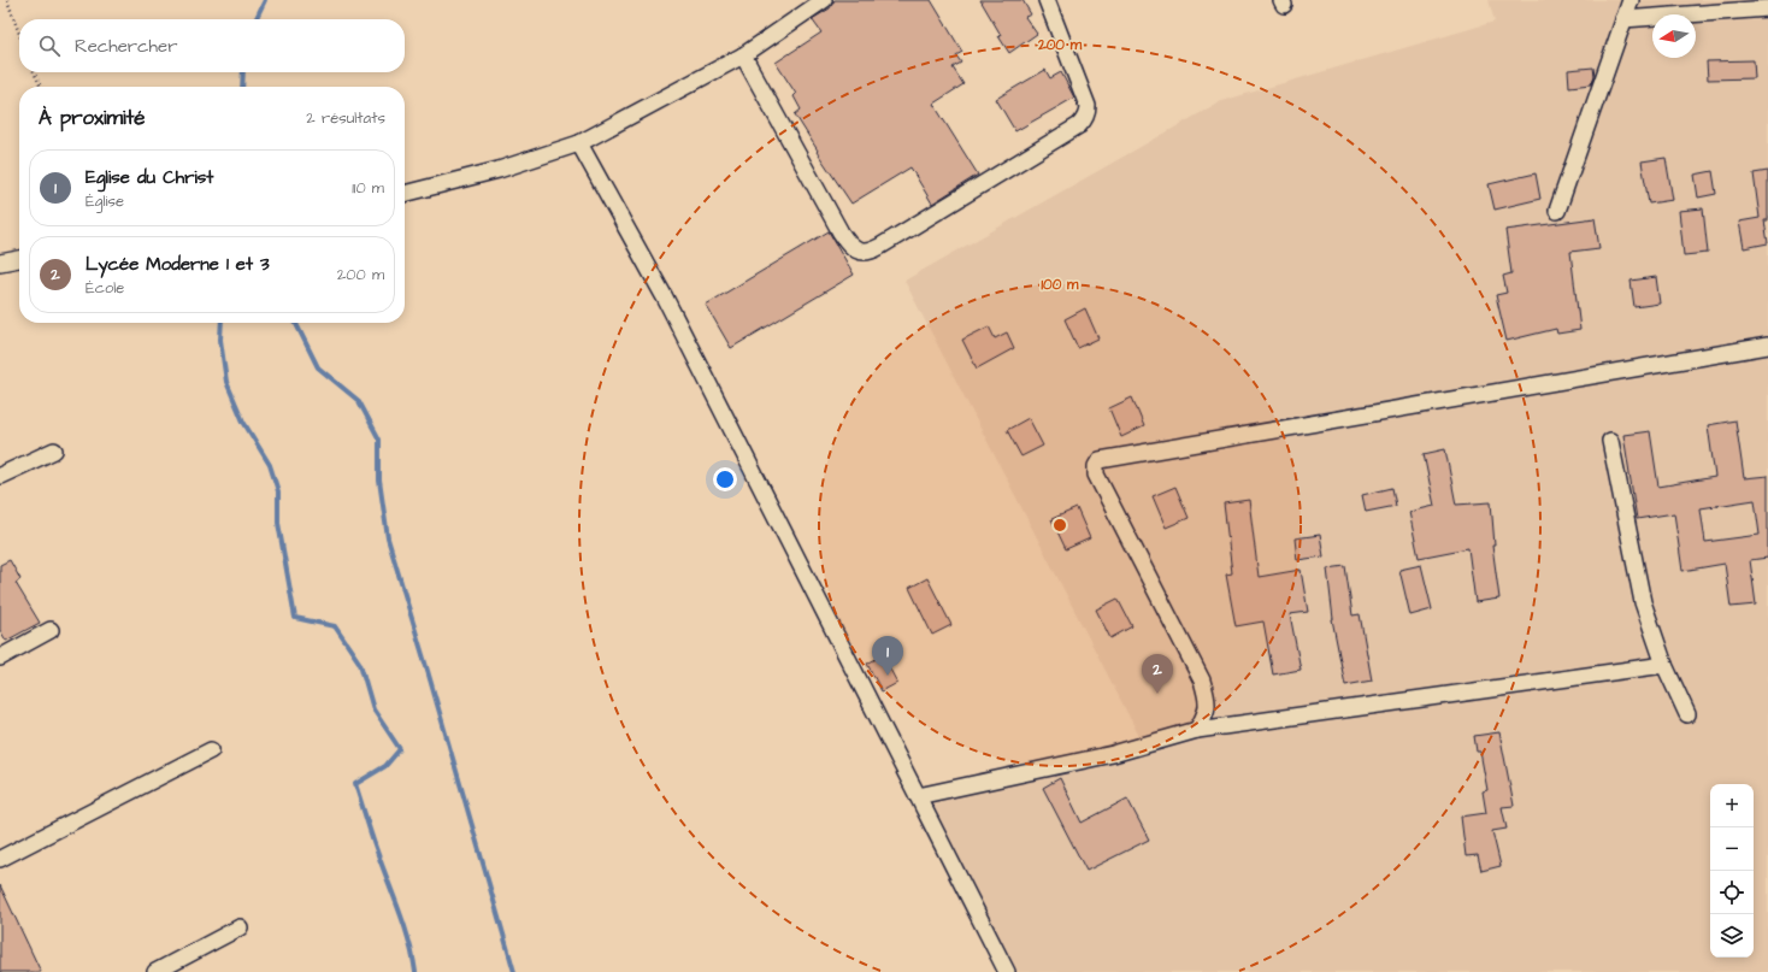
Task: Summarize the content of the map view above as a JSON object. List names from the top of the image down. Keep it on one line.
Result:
{"north":"left","page":{"search":"Rechercher","heading":["À proximité","2 résultats"],"list":[{"mark":"1","name":"Eglise du Christ","note":"Église","value":"110 m"},{"mark":"2","name":"Lycée Moderne 1 et 3","note":"École","value":"200 m"}],"pins":["1","2"],"map_buttons":["+","−"]},"rings":["200 m","100 m"]}
